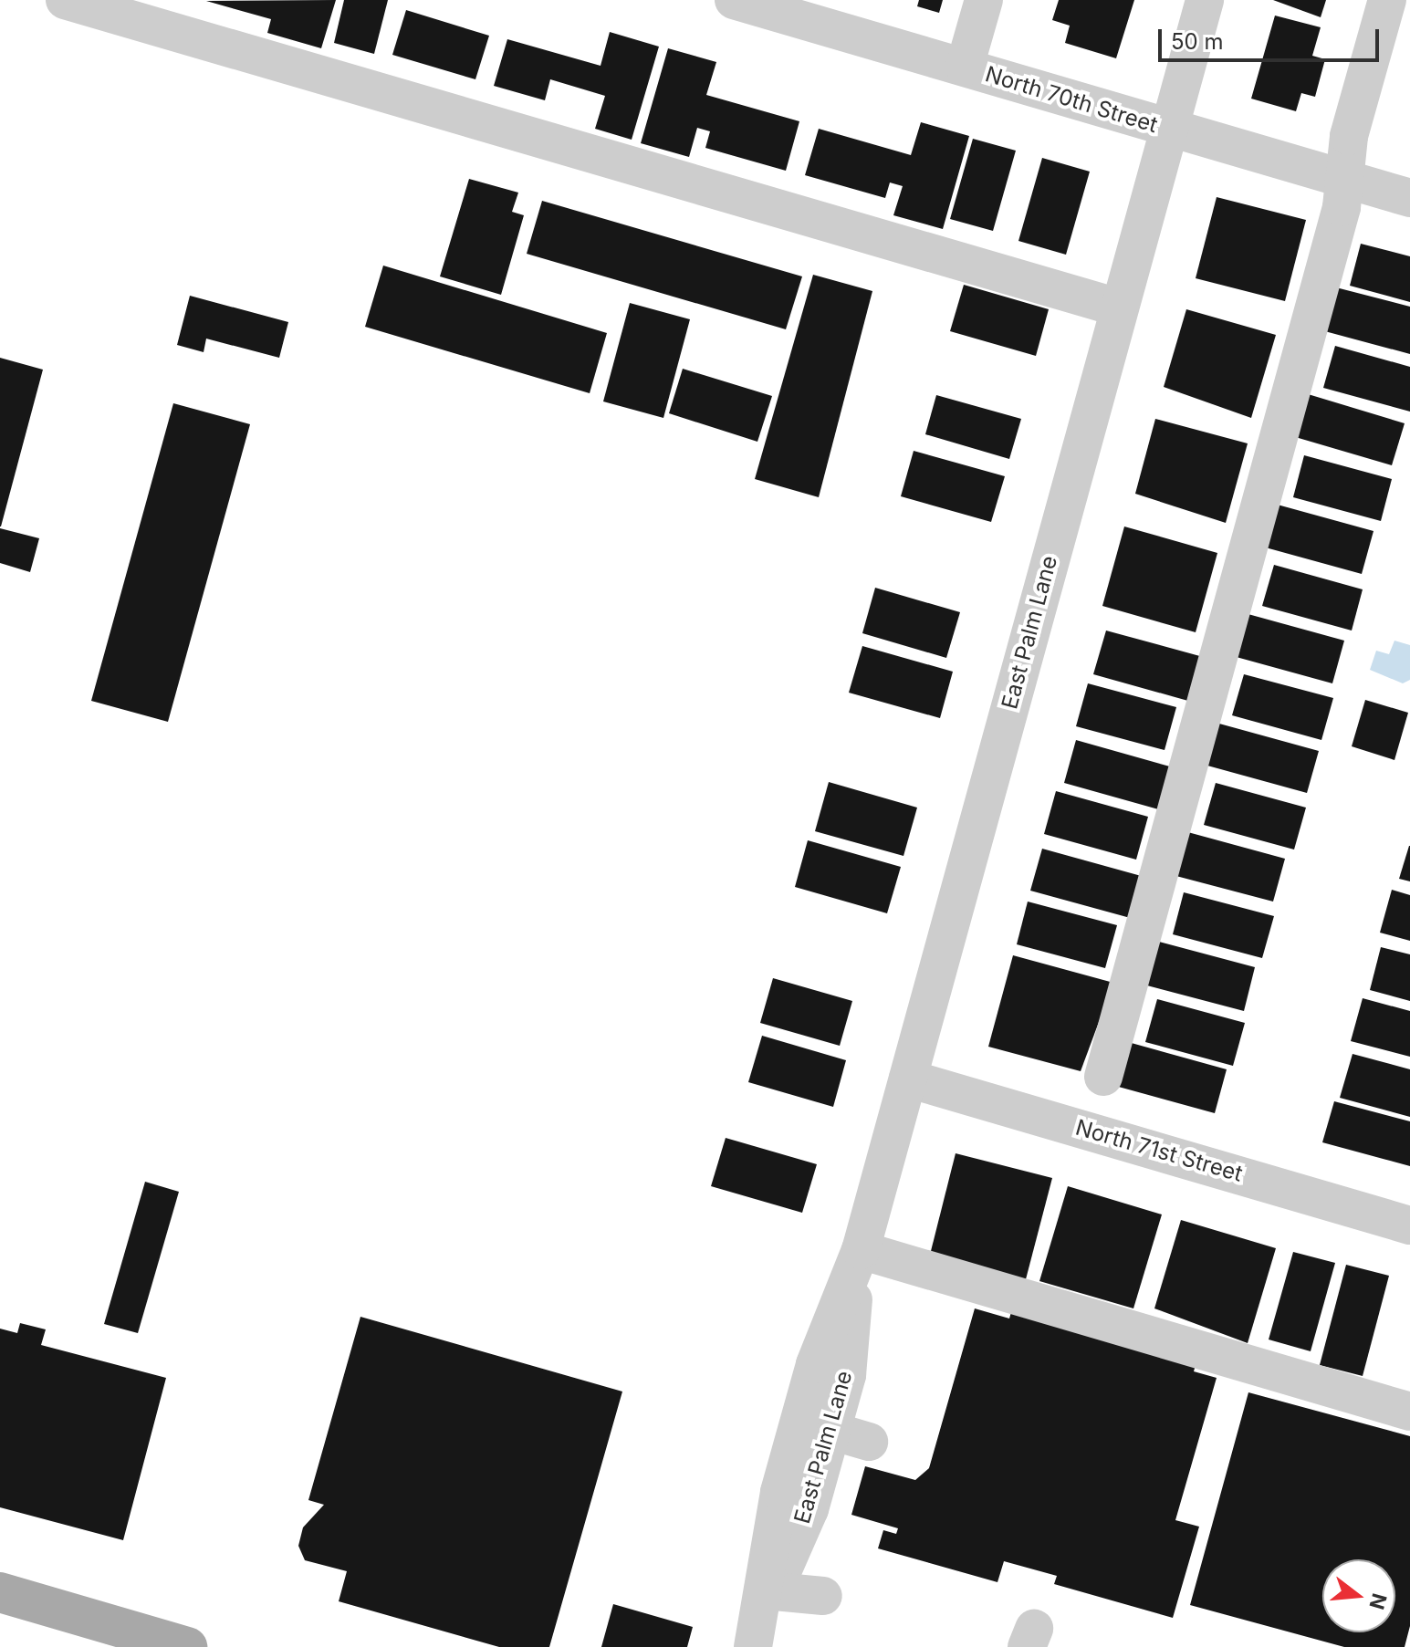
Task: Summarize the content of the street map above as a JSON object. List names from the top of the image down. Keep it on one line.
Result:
{"streets":{"street":["North 70th Street","East Palm Lane","North 71st Street"]},"crossings":[["North 70th Street","East Palm Lane"],["East Palm Lane","North 71st Street"]],"scale_bar":"50 m","north":"right"}
